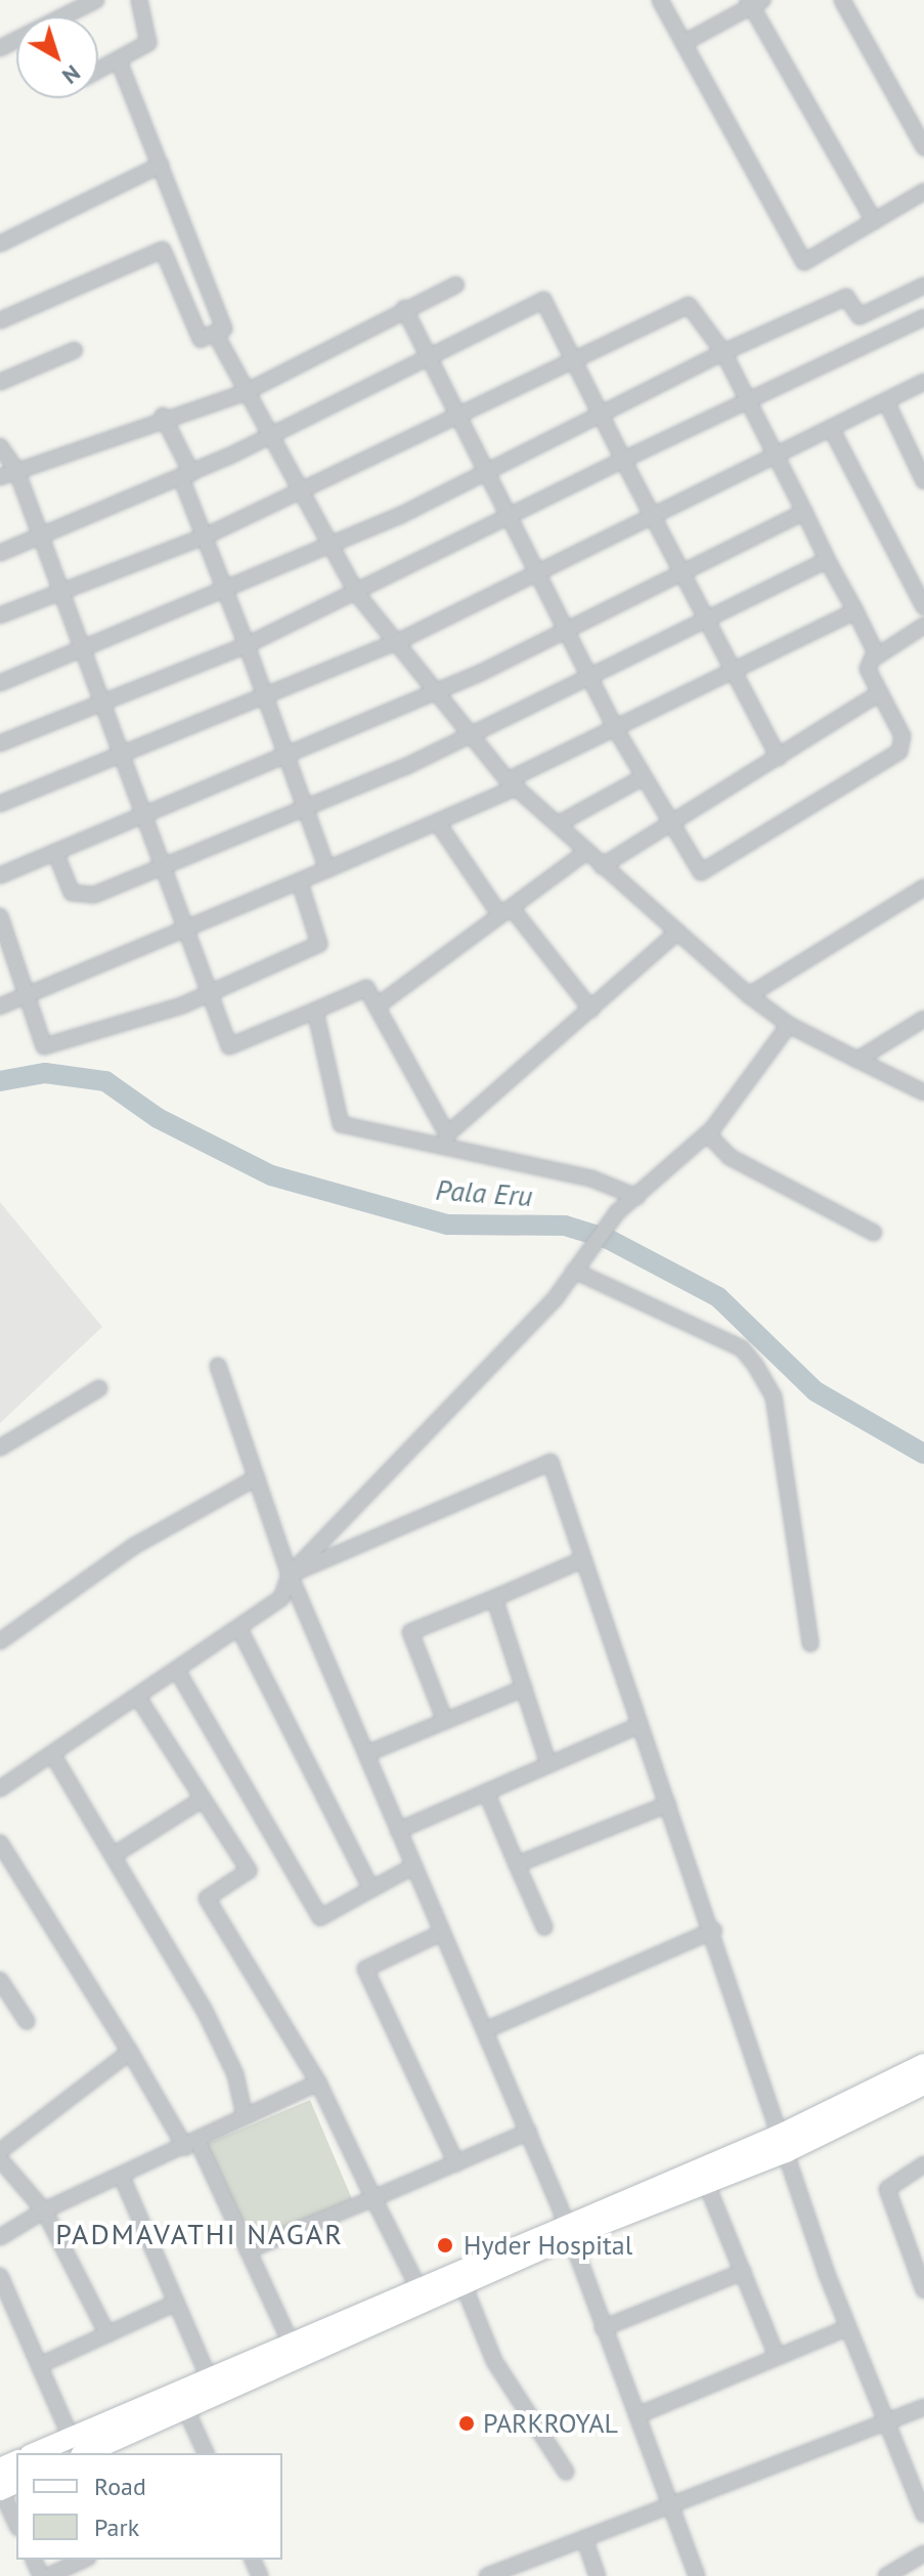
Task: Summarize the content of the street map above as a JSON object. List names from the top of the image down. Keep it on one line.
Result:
{"districts":["PADMAVATHI NAGAR"],"water":["Pala Eru"],"places":["Hyder Hospital","PARKROYAL"],"legend":["Road","Park"],"north":"bottom right"}
